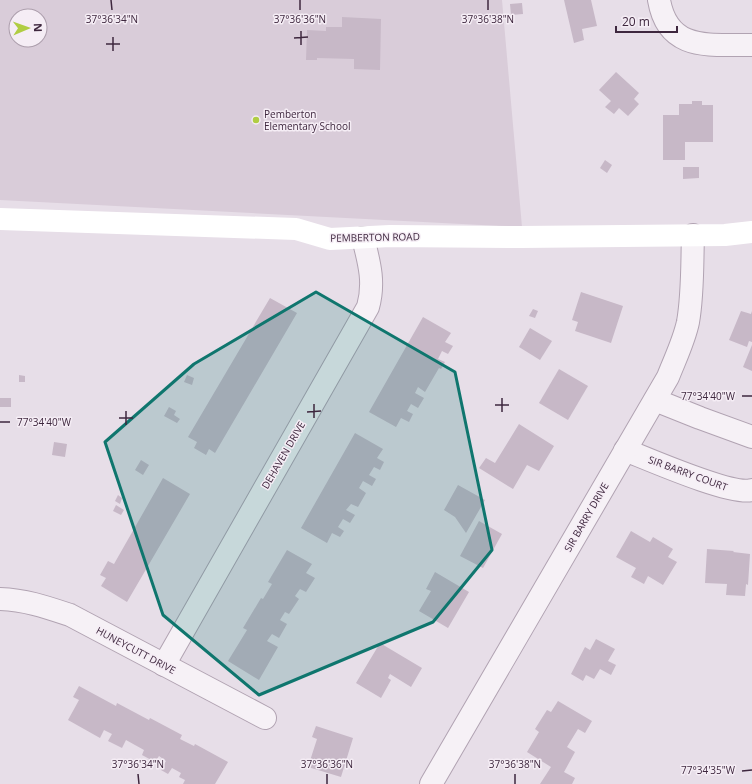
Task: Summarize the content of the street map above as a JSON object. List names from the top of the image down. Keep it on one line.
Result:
{"streets":{"street":["PEMBERTON ROAD","DEHAVEN DRIVE","SIR BARRY COURT","SIR BARRY DRIVE","HUNEYCUTT DRIVE"]},"crossings":[["PEMBERTON ROAD","DEHAVEN DRIVE"],["PEMBERTON ROAD","SIR BARRY DRIVE"],["DEHAVEN DRIVE","HUNEYCUTT DRIVE"],["SIR BARRY COURT","SIR BARRY DRIVE"]],"places":["Pemberton Elementary School"],"scale_bar":"20 m","north":"right","coordinates":["37°36'34\"N","37°36'36\"N","37°36'38\"N","77°34'40\"W","77°34'35\"W"]}
